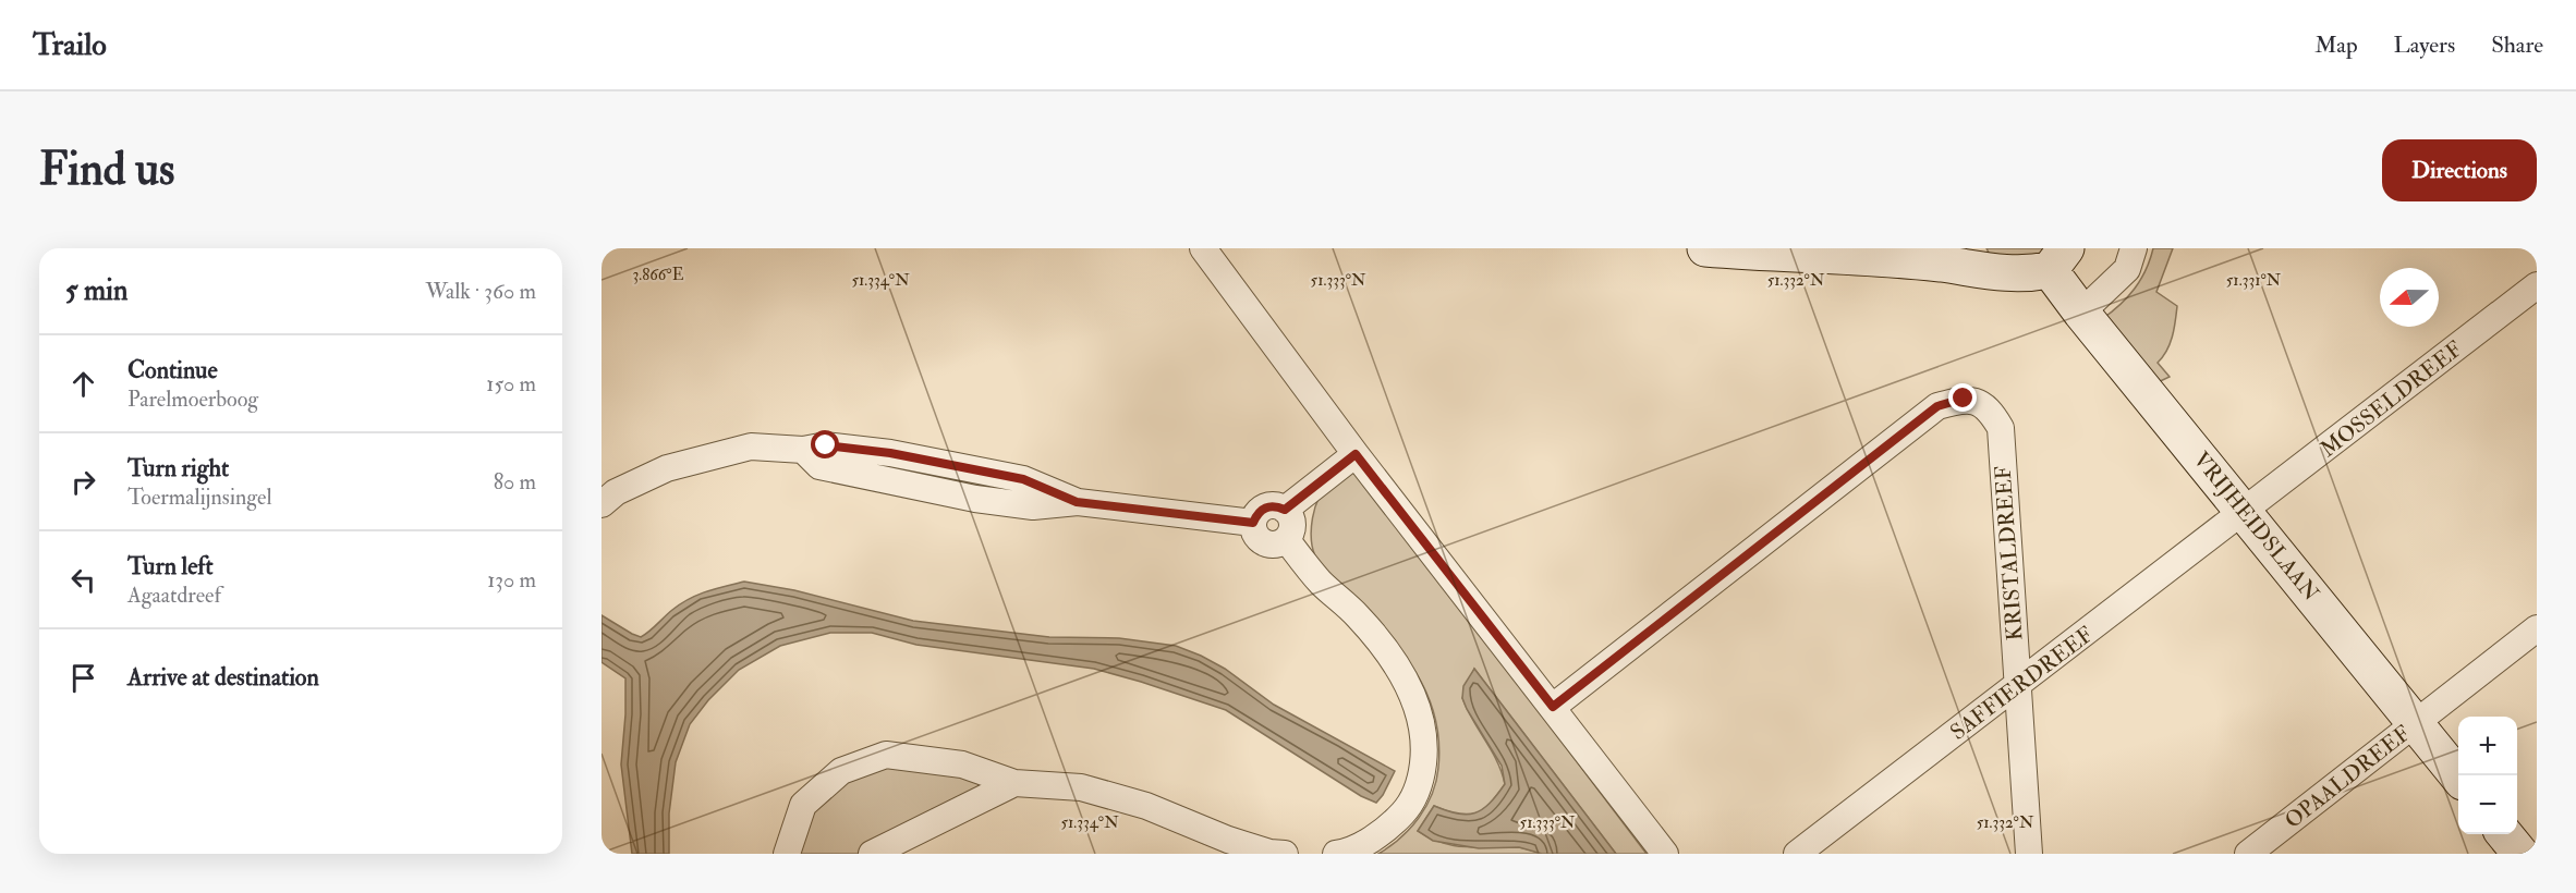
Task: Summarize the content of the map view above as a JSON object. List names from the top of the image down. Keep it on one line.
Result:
{"streets":{"street":["MOSSELDREEF","VRIJHEIDSLAAN","KRISTALDREEF","SAFFIERDREEF","OPAALDREEF"]},"crossings":[["MOSSELDREEF","VRIJHEIDSLAAN"],["MOSSELDREEF","SAFFIERDREEF"],["VRIJHEIDSLAAN","SAFFIERDREEF"],["VRIJHEIDSLAAN","OPAALDREEF"],["KRISTALDREEF","SAFFIERDREEF"]],"north":"left","page":{"header":"Trailo","nav":["Map","Layers","Share"],"buttons":"Directions","title":"Find us","heading":["5 min","Walk · 360 m"],"list":[["Continue","Parelmoerboog","150 m"],["Turn right","Toermalijnsingel","80 m"],["Turn left","Agaatdreef","130 m"],"Arrive at destination"],"map_buttons":["+","−"]},"coordinates":["3.866°E","51.334°N","51.333°N","51.332°N","51.331°N"]}
